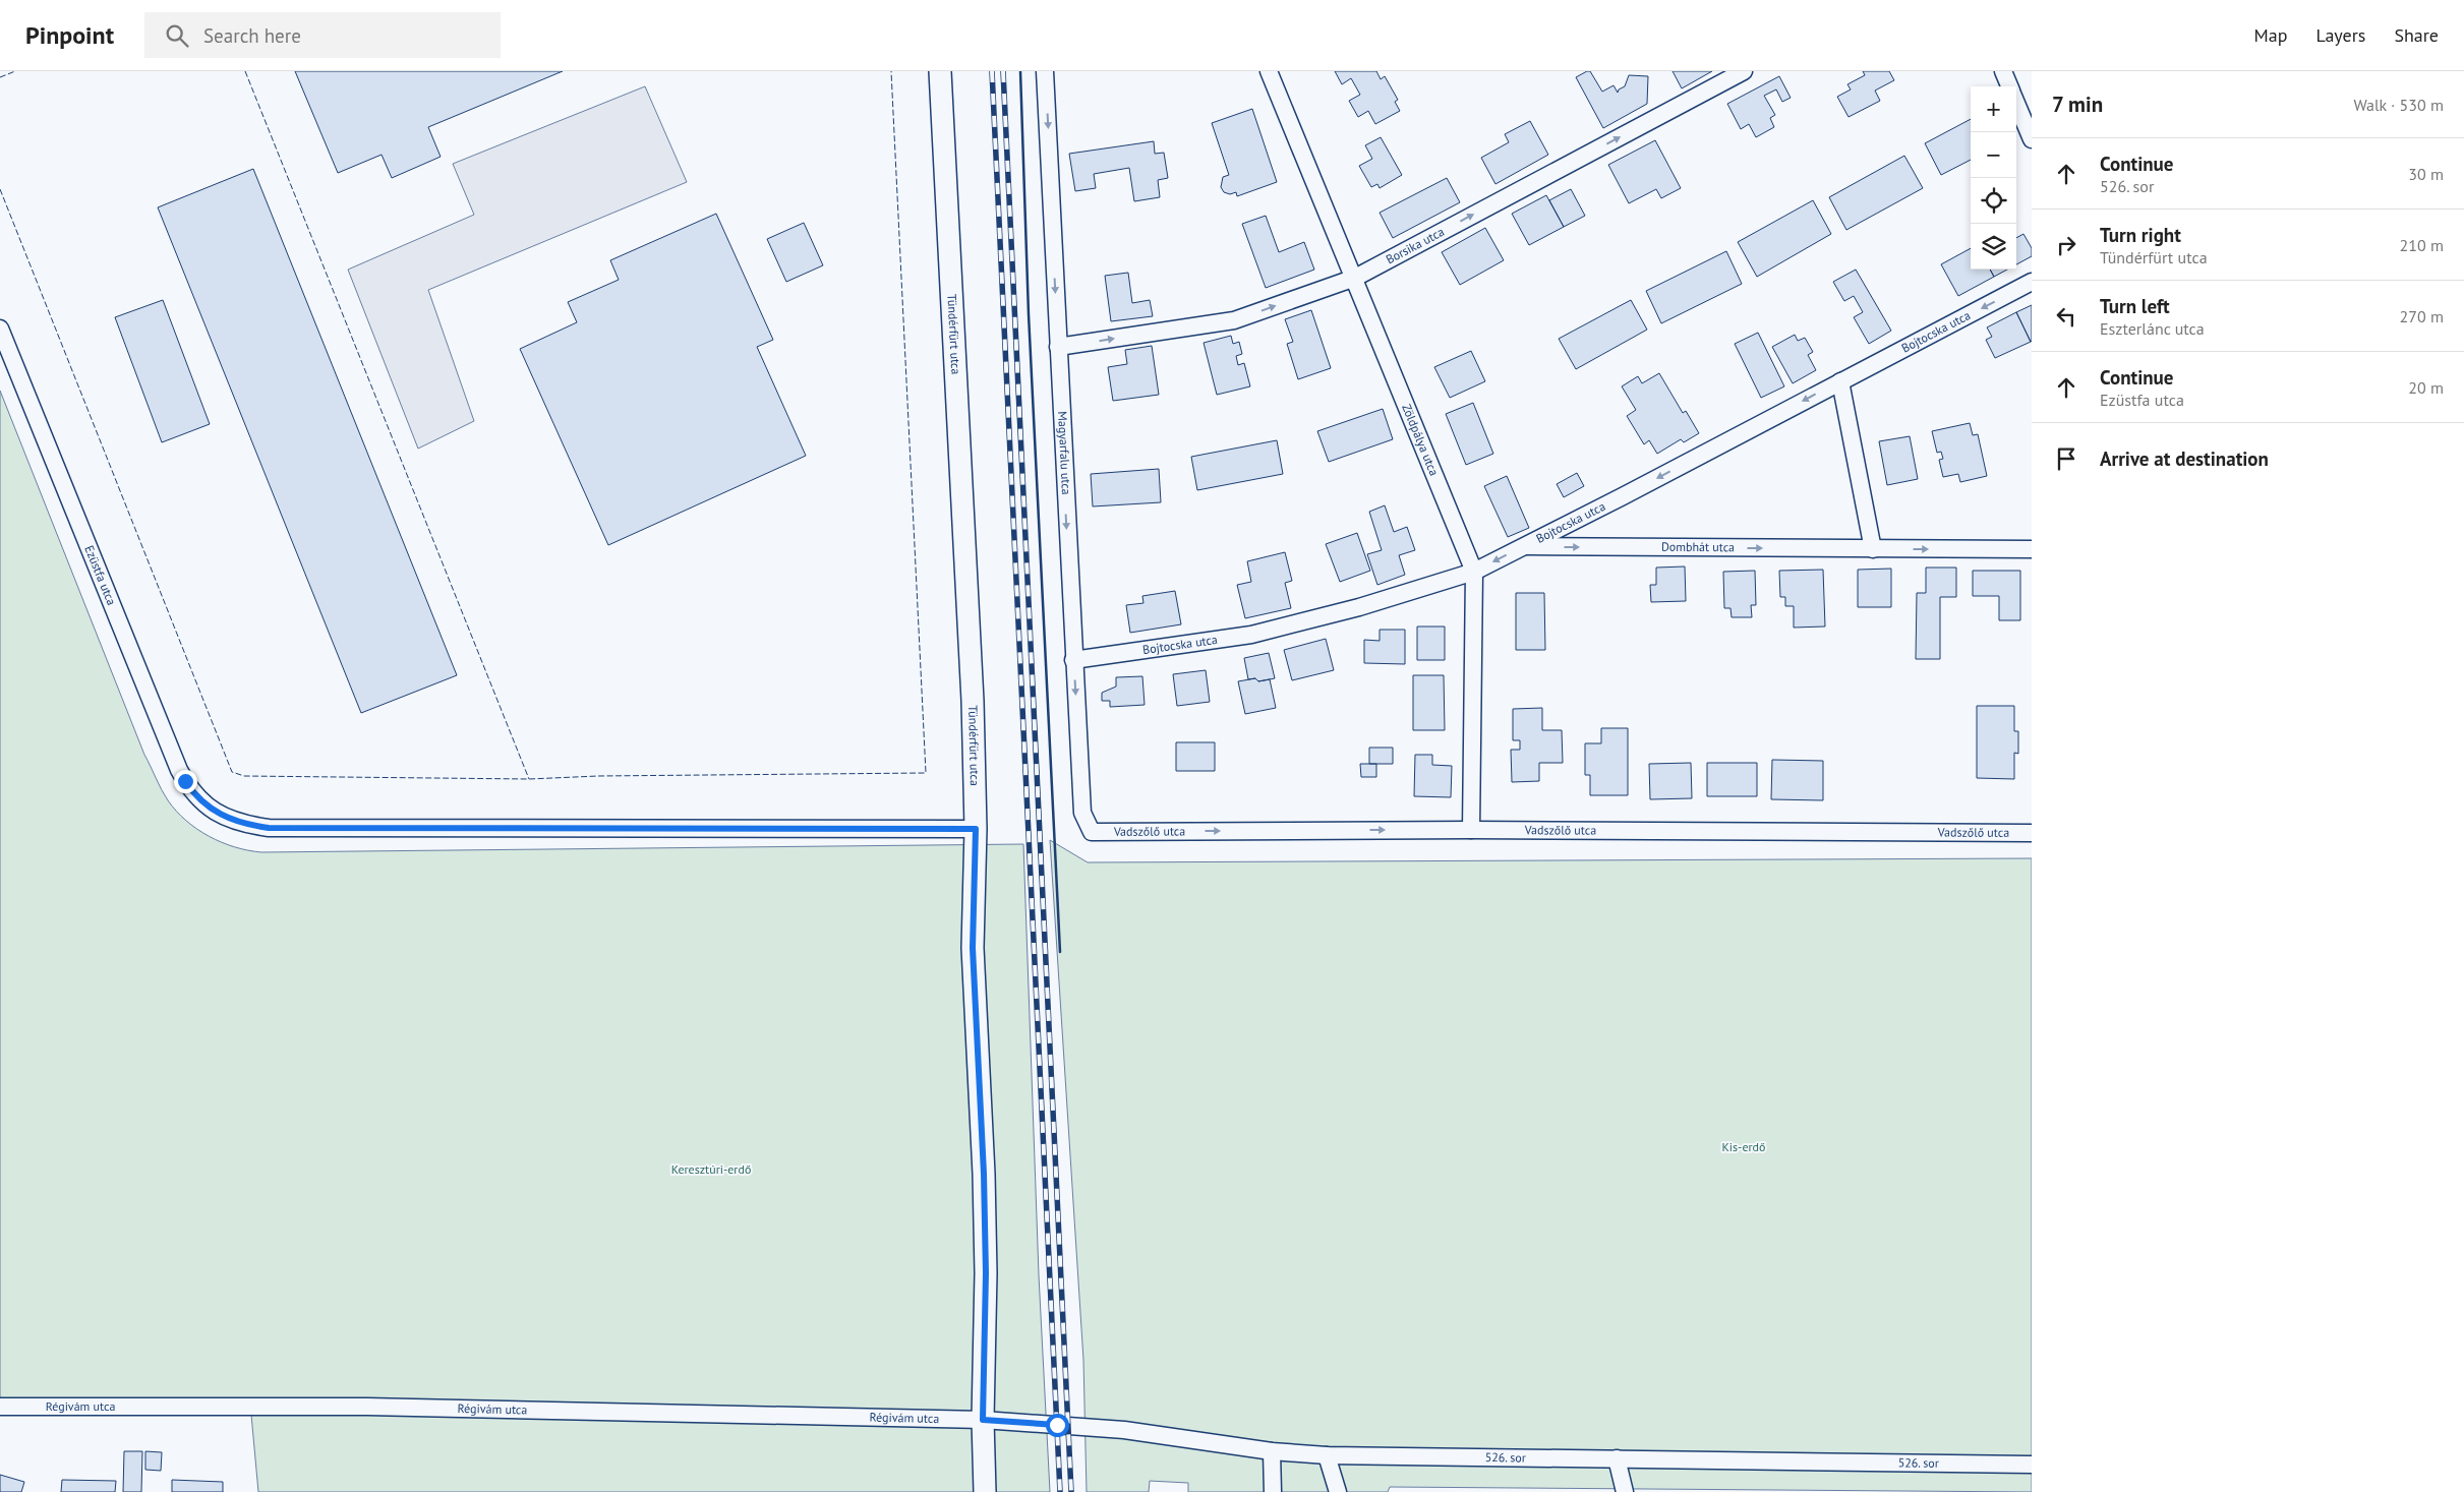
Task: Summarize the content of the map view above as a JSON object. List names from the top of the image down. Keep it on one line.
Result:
{"streets":{"street":["Borsika utca","Bojtocska utca","Tündérfürt utca","Zöldpálya utca","Magyarfalu utca","Dombhát utca","Ezüstfa utca","Vadszőlő utca","Régivám utca","526. sor"]},"crossings":[["Borsika utca","Zöldpálya utca"],["Borsika utca","Magyarfalu utca"],["Bojtocska utca","Zöldpálya utca"],["Bojtocska utca","Magyarfalu utca"],["Bojtocska utca","Dombhát utca"],["Tündérfürt utca","Ezüstfa utca"],["Tündérfürt utca","Régivám utca"],["Tündérfürt utca","526. sor"],["Zöldpálya utca","Vadszőlő utca"],["Magyarfalu utca","Vadszőlő utca"],["Régivám utca","526. sor"]],"one_way":["Borsika utca","Bojtocska utca","Magyarfalu utca","Dombhát utca","Vadszőlő utca"],"parks":["Kis-erdő","Keresztúri-erdő"],"page":{"header":"Pinpoint","search":"Search here","nav":["Map","Layers","Share"],"heading":["7 min","Walk · 530 m"],"map_buttons":["+","−"],"list":[["Continue","526. sor","30 m"],["Turn right","Tündérfürt utca","210 m"],["Turn left","Eszterlánc utca","270 m"],["Continue","Ezüstfa utca","20 m"],"Arrive at destination"]}}
